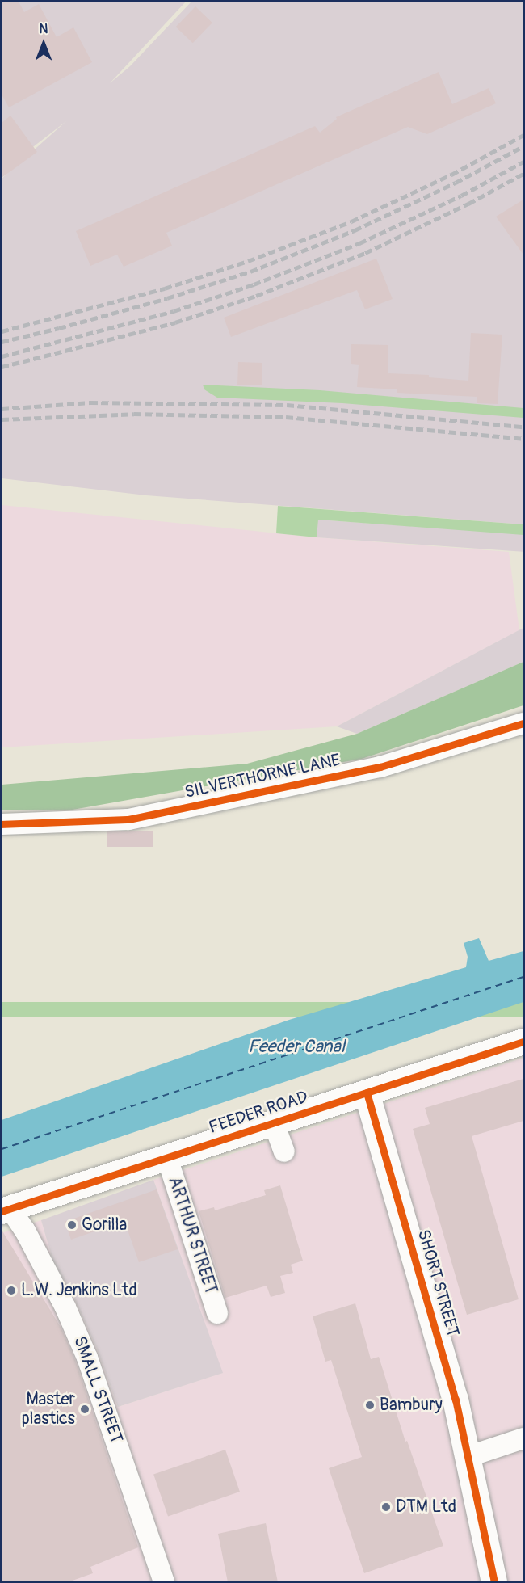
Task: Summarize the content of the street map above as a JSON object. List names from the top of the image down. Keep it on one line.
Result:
{"streets":{"street":["SILVERTHORNE LANE","FEEDER ROAD","ARTHUR STREET","SHORT STREET","SMALL STREET"]},"crossings":[["FEEDER ROAD","ARTHUR STREET"],["FEEDER ROAD","SHORT STREET"],["FEEDER ROAD","SMALL STREET"]],"water":["Feeder Canal"],"places":["Gorilla","L.W. Jenkins Ltd","Bambury","Master plastics","DTM Ltd"],"north":"top"}
